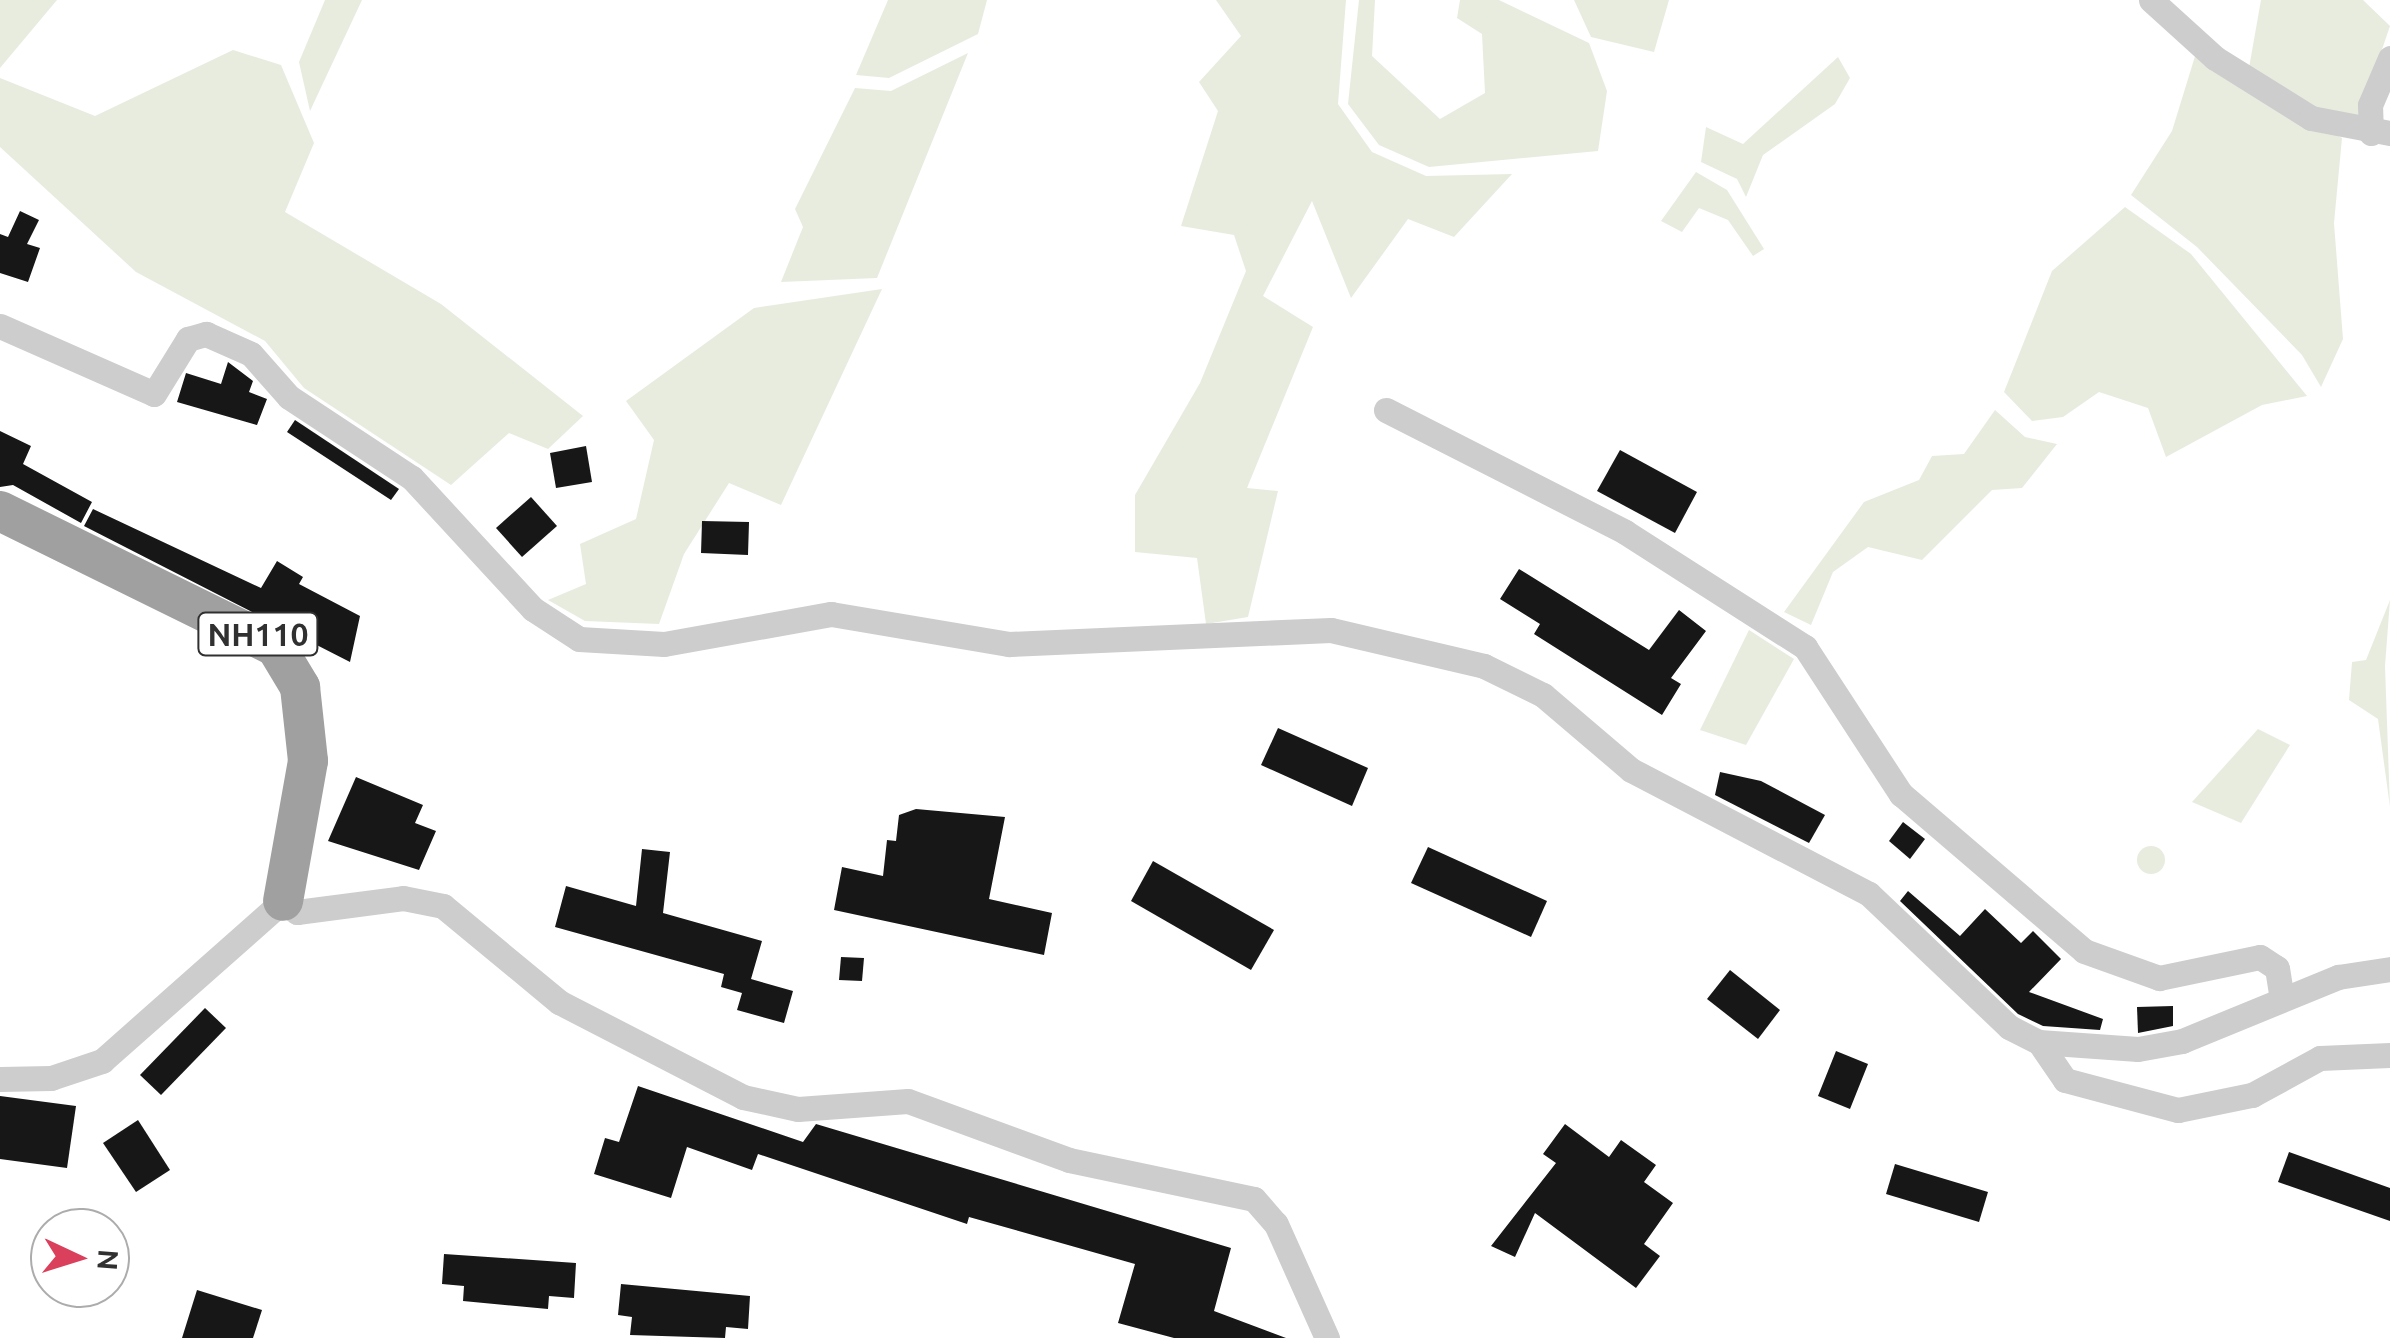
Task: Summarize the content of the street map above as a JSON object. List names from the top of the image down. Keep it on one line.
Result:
{"streets":{"highway":["NH110"]},"north":"right"}
